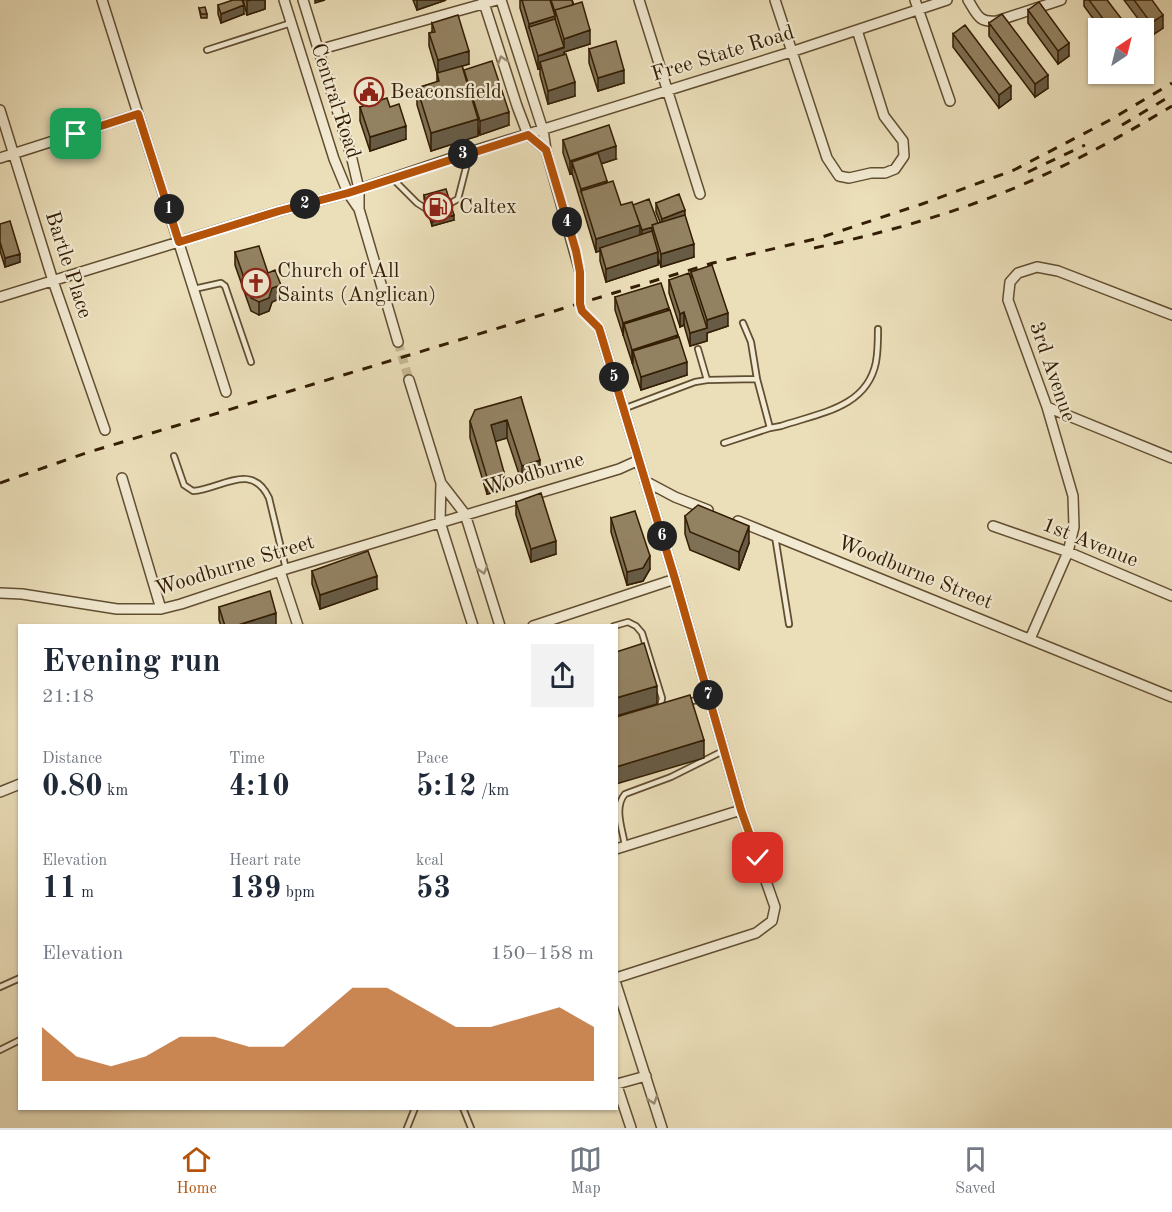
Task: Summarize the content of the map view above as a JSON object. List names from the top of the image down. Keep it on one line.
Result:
{"streets":{"street":["Free State Road","Central Road","Bartle Place","3rd Avenue","Woodburne","1st Avenue","Woodburne Street"]},"crossings":[["Free State Road","Central Road"],["Free State Road","Bartle Place"],["3rd Avenue","1st Avenue"],["3rd Avenue","Woodburne Street"],["Woodburne","Woodburne Street"]],"places":{"public building":["Beaconsfield"],"fuel station":["Caltex"],"church":["Church of All Saints (Anglican)"]},"north":"top right","page":{"pins":["3","2","1","4","5","6","7"],"heading":["Evening run","21:18"],"stats":[["Distance","0.80 km"],["Time","4:10"],["Pace","5:12 /km"],["Elevation","11 m"],["Heart rate","139 bpm"],["kcal","53"]],"chart":["Elevation","150–158 m"],"tabs":["Home","Map","Saved"]}}
